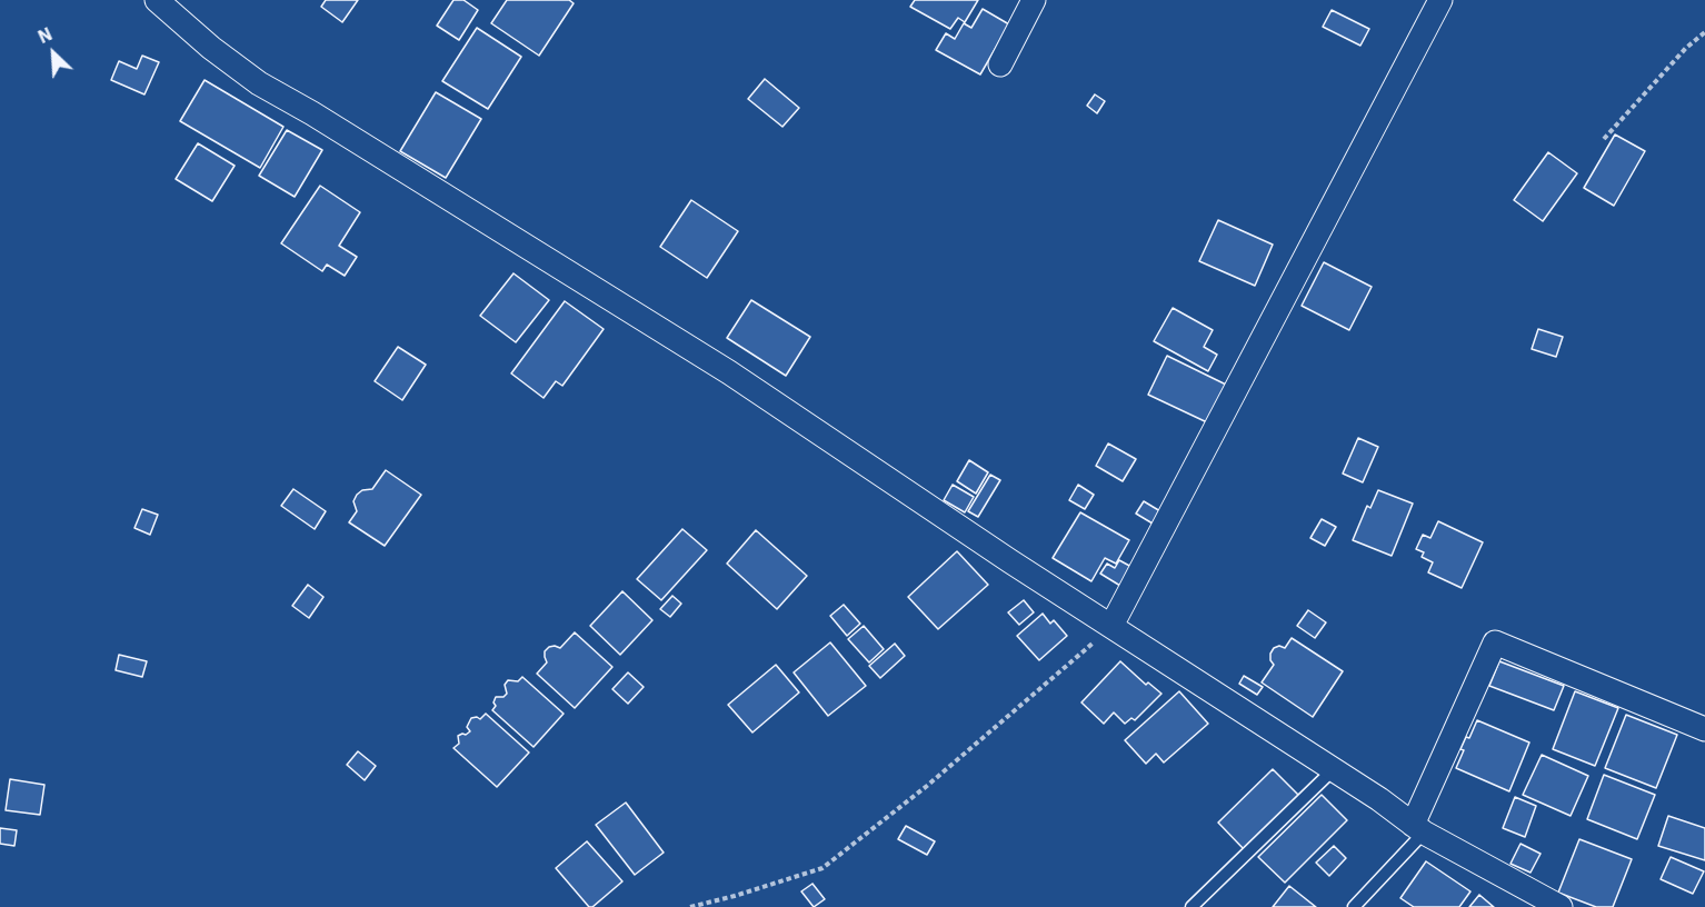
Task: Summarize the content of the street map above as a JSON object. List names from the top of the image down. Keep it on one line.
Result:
{"north":"top left"}
